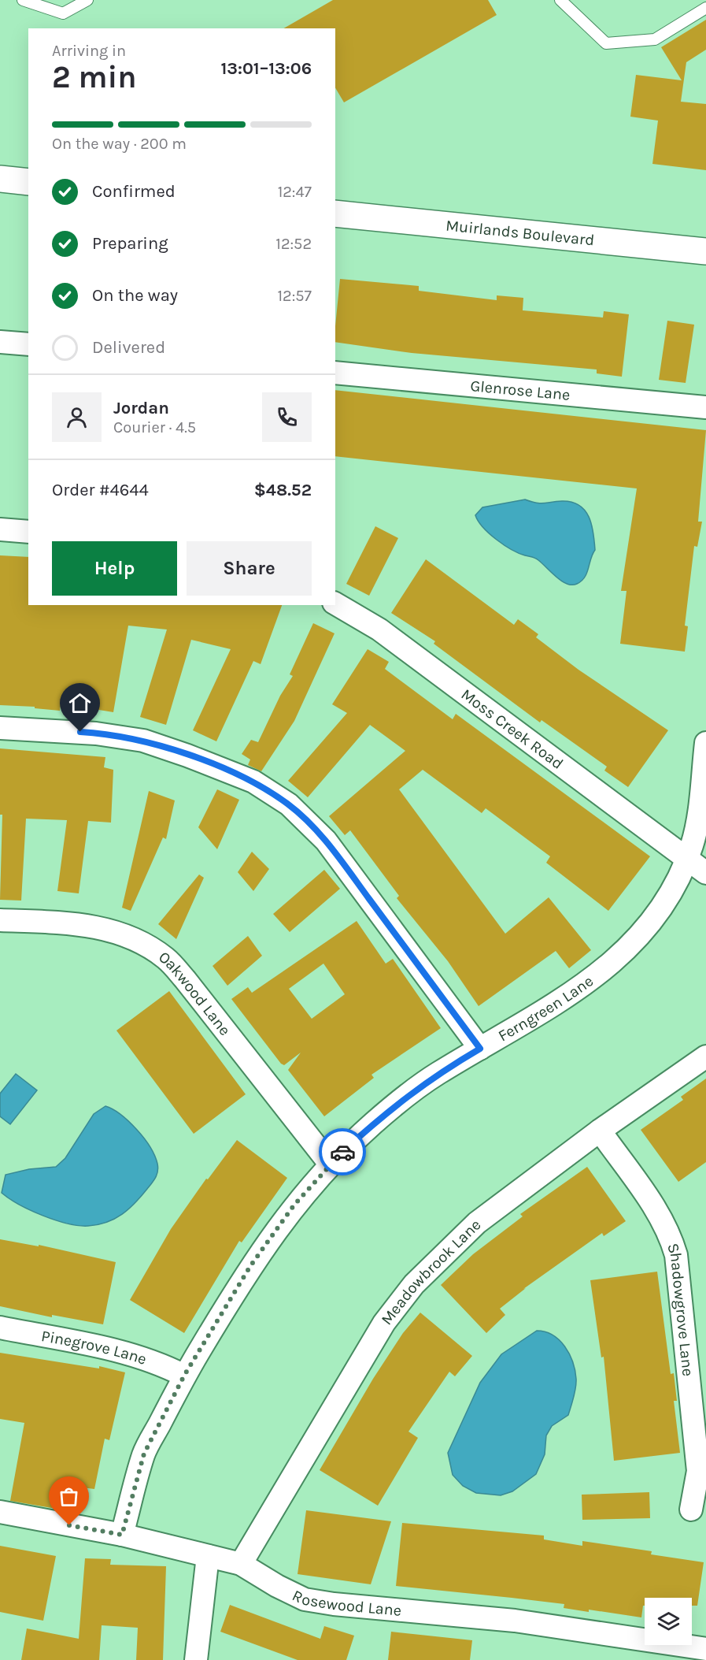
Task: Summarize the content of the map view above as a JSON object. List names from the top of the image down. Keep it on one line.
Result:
{"streets":{"main road":["Muirlands Boulevard"],"street":["Glenrose Lane","Moss Creek Road","Oakwood Lane","Ferngreen Lane","Meadowbrook Lane","Shadowgrove Lane","Pinegrove Lane","Rosewood Lane"]},"crossings":[["Moss Creek Road","Ferngreen Lane"],["Oakwood Lane","Ferngreen Lane"],["Ferngreen Lane","Pinegrove Lane"],["Ferngreen Lane","Rosewood Lane"],["Meadowbrook Lane","Shadowgrove Lane"],["Meadowbrook Lane","Rosewood Lane"]],"page":{"heading":["2 min","Arriving in","13:01–13:06"],"panel":["Jordan","Courier · 4.5","Order #4644","$48.52"],"bar":"On the way · 200 m","list":[["Confirmed","12:47"],["Preparing","12:52"],["On the way","12:57"],"Delivered"],"buttons":["Help","Share"]}}
